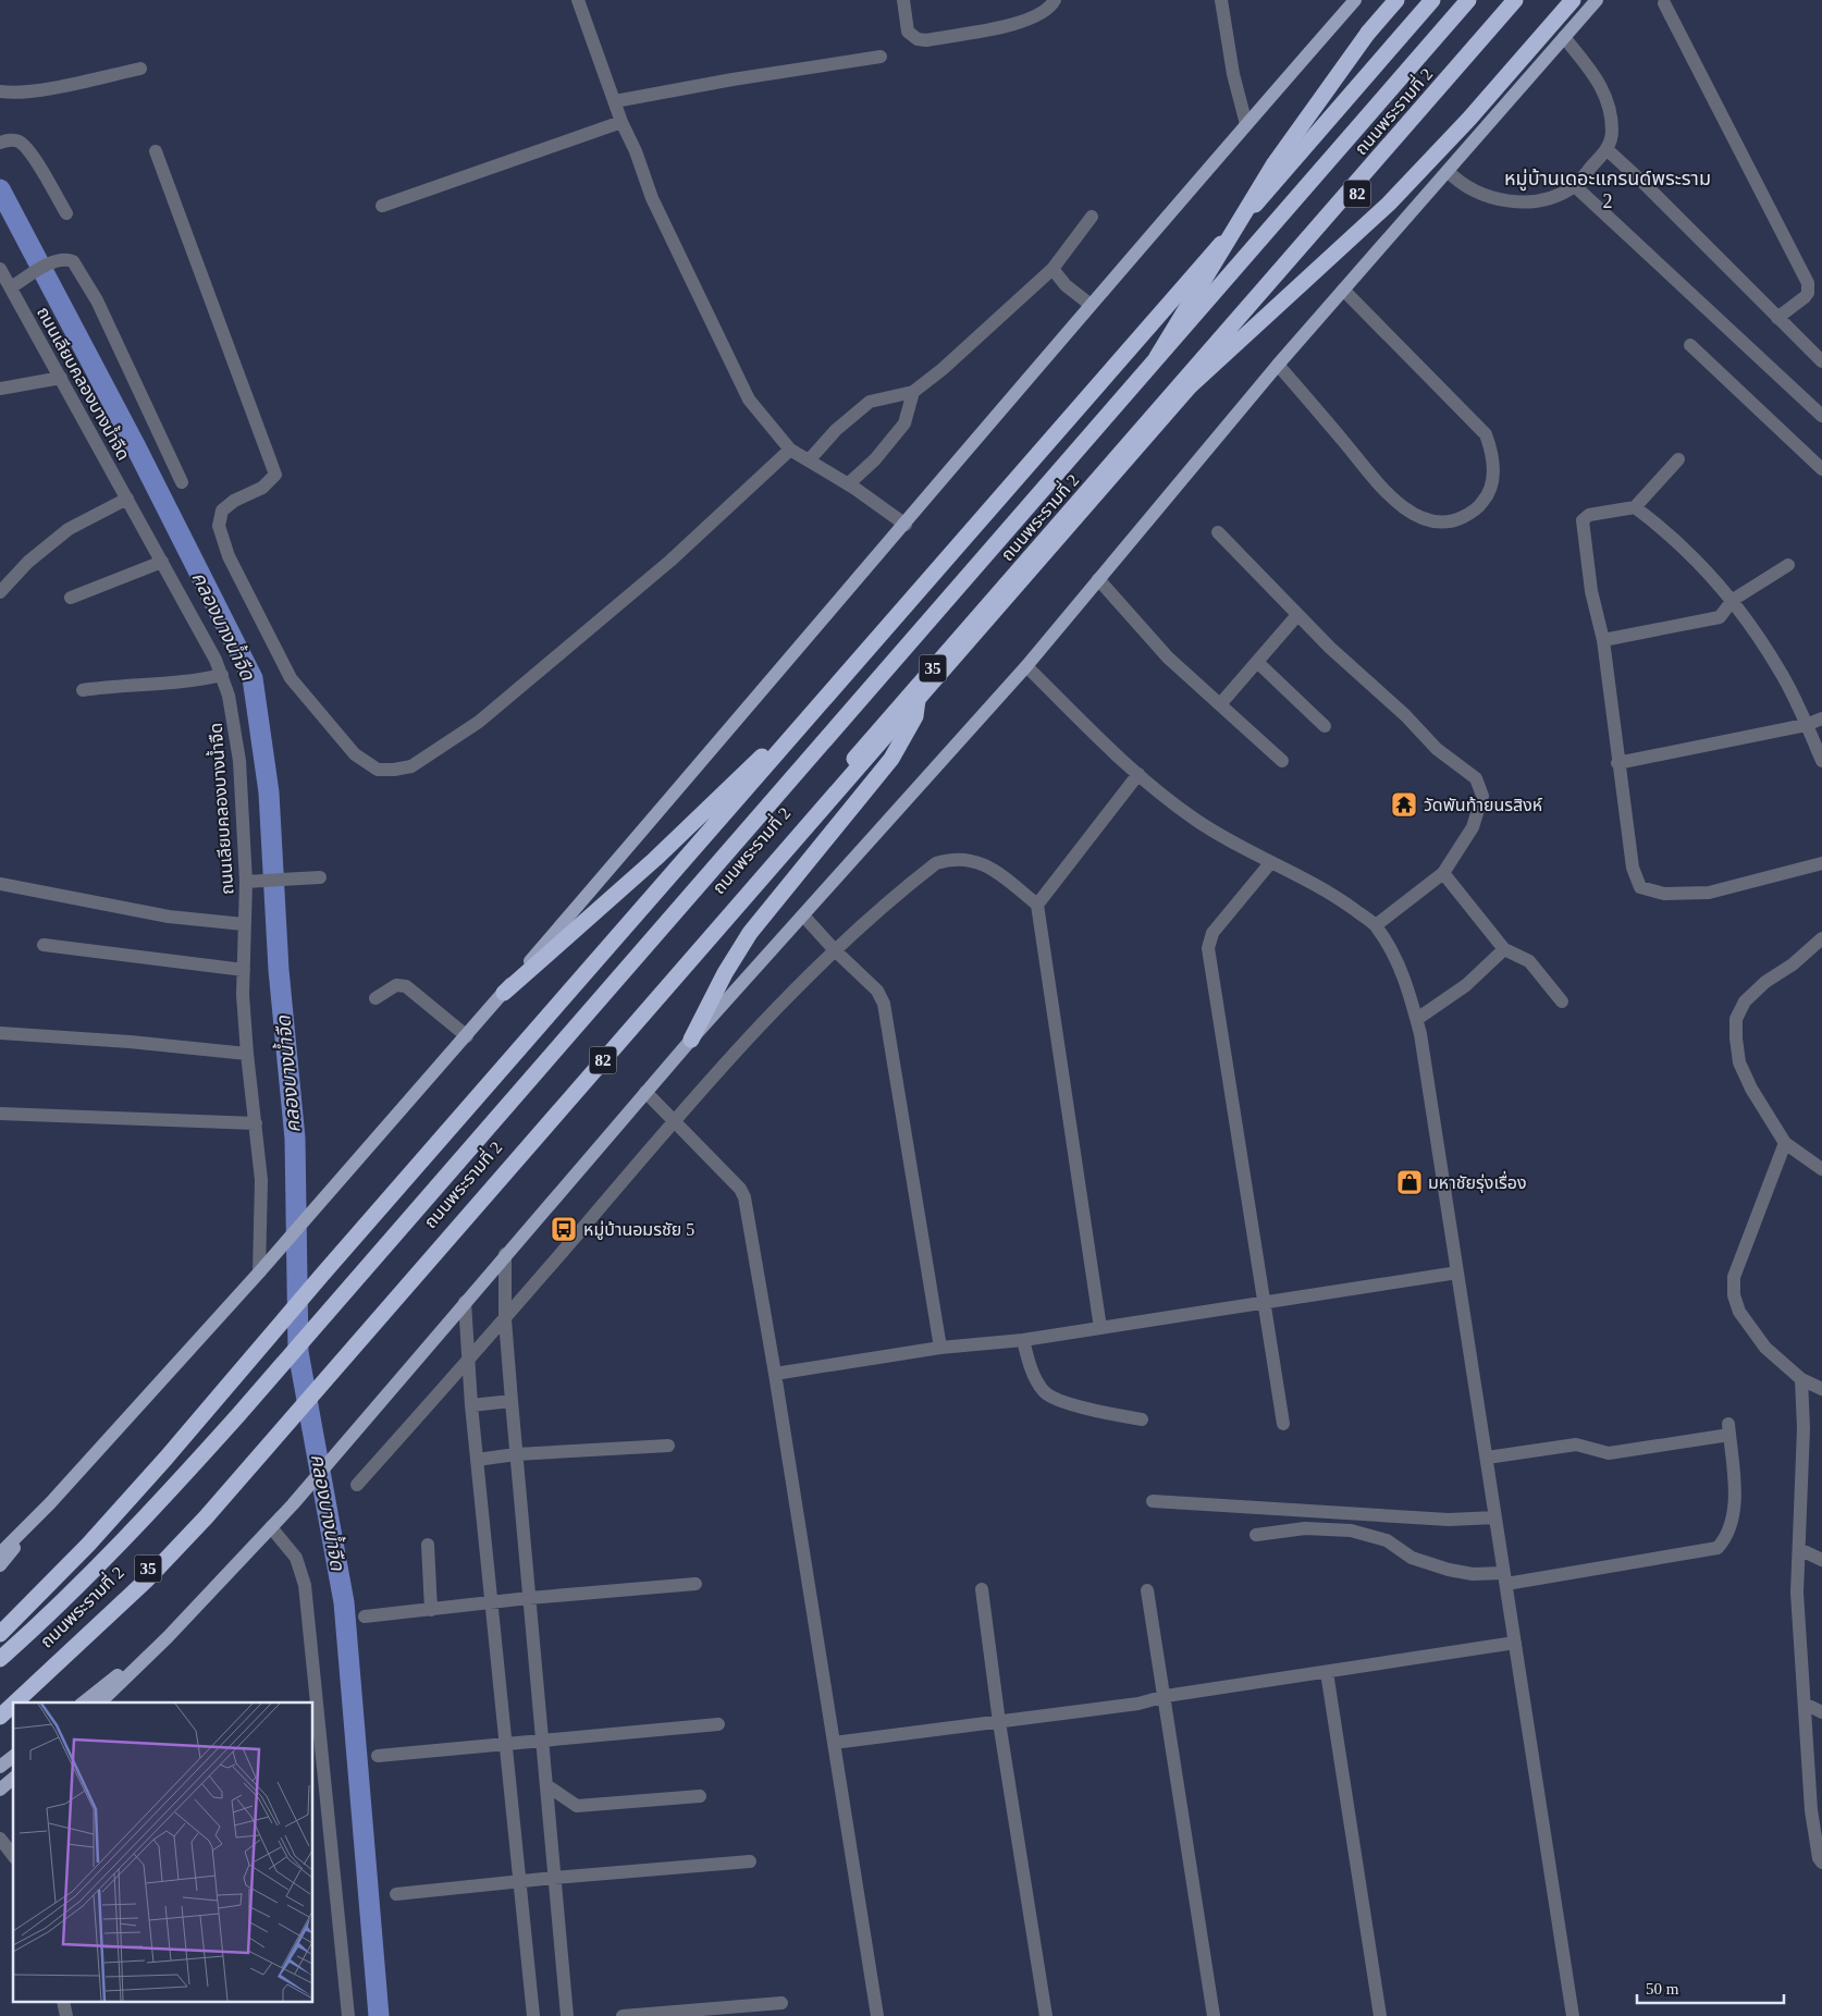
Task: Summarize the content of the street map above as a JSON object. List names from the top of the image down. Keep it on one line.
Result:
{"streets":{"highway":["ถนนพระรามที่ 2","82","35"],"street":["ถนนเลียบคลองบางน้ำจืด"]},"districts":["หมู่บ้านเดอะแกรนด์พระราม 2"],"water":["คลองบางน้ำจืด"],"places":{"temple":["วัดพันท้ายนรสิงห์"],"shop":["มหาชัยรุ่งเรื่อง"],"bus stop":["หมู่บ้านอมรชัย 5"]},"scale_bar":"50 m"}
